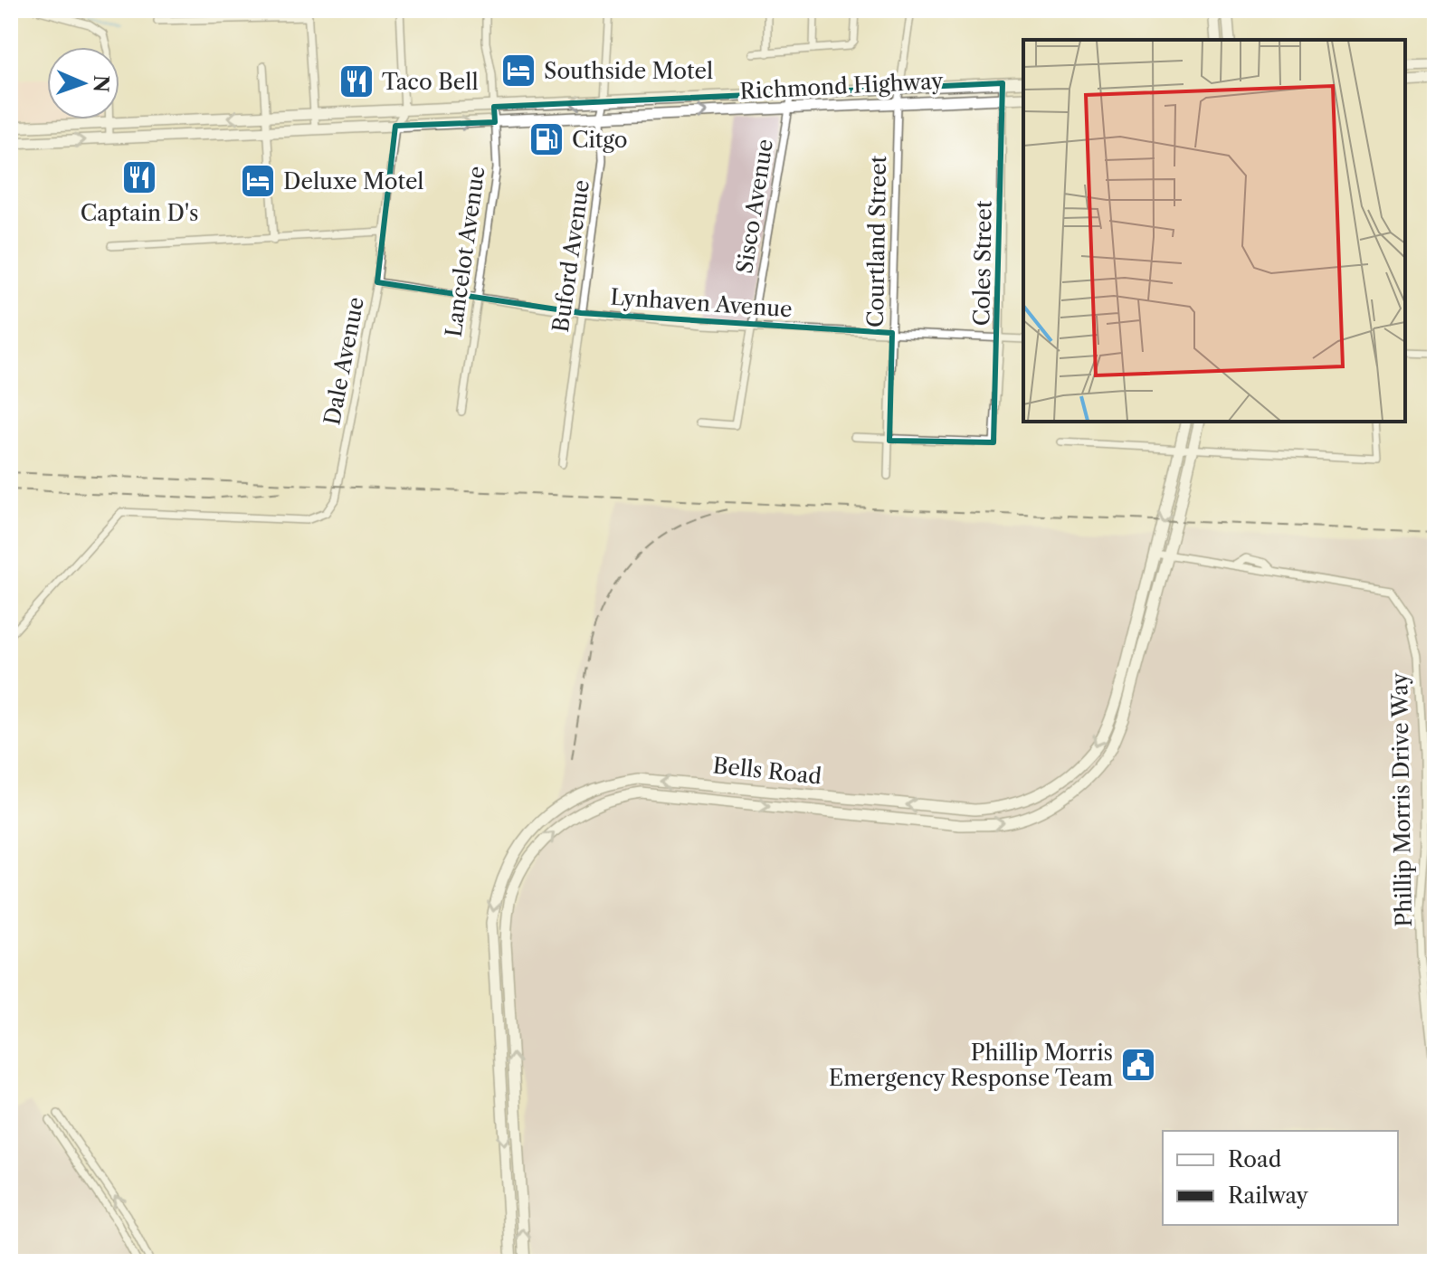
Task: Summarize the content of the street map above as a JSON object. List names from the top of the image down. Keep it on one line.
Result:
{"streets":{"main road":["Richmond Highway","Bells Road"],"street":["Sisco Avenue","Courtland Street","Lancelot Avenue","Buford Avenue","Coles Street","Lynhaven Avenue","Dale Avenue","Phillip Morris Drive Way"]},"crossings":[["Richmond Highway","Sisco Avenue"],["Richmond Highway","Courtland Street"],["Richmond Highway","Lancelot Avenue"],["Richmond Highway","Buford Avenue"],["Richmond Highway","Coles Street"],["Richmond Highway","Dale Avenue"],["Sisco Avenue","Lynhaven Avenue"],["Courtland Street","Coles Street"],["Courtland Street","Lynhaven Avenue"],["Lancelot Avenue","Lynhaven Avenue"],["Buford Avenue","Lynhaven Avenue"],["Coles Street","Lynhaven Avenue"],["Lynhaven Avenue","Dale Avenue"],["Bells Road","Phillip Morris Drive Way"]],"places":{"hotel":["Southside Motel","Deluxe Motel"],"restaurant":["Taco Bell","Captain D's"],"fuel station":["Citgo"],"public building":["Phillip Morris Emergency Response Team"]},"legend":["Road","Railway"],"north":"right"}
